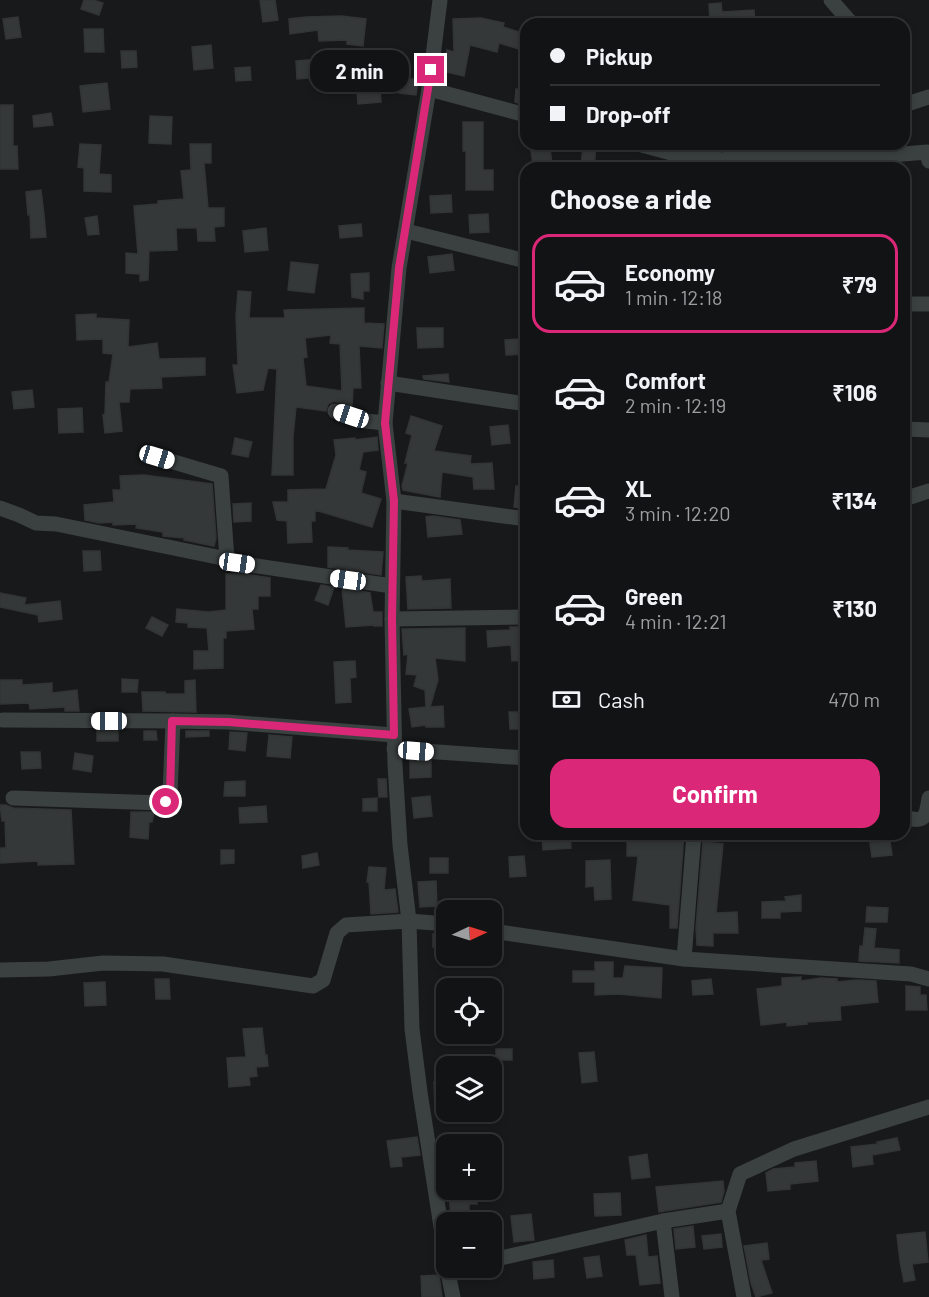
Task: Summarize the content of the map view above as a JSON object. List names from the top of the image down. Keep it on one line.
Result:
{"north":"right","page":{"banner":["Pickup","Drop-off"],"bubble":"2 min","heading":"Choose a ride","list":[{"name":"Economy","note":"1 min · 12:18","value":"₹79"},{"name":"Comfort","note":"2 min · 12:19","value":"₹106"},{"name":"XL","note":"3 min · 12:20","value":"₹134"},{"name":"Green","note":"4 min · 12:21","value":"₹130"}],"pay":["Cash","470 m"],"buttons":"Confirm","map_buttons":["+","−"]}}
